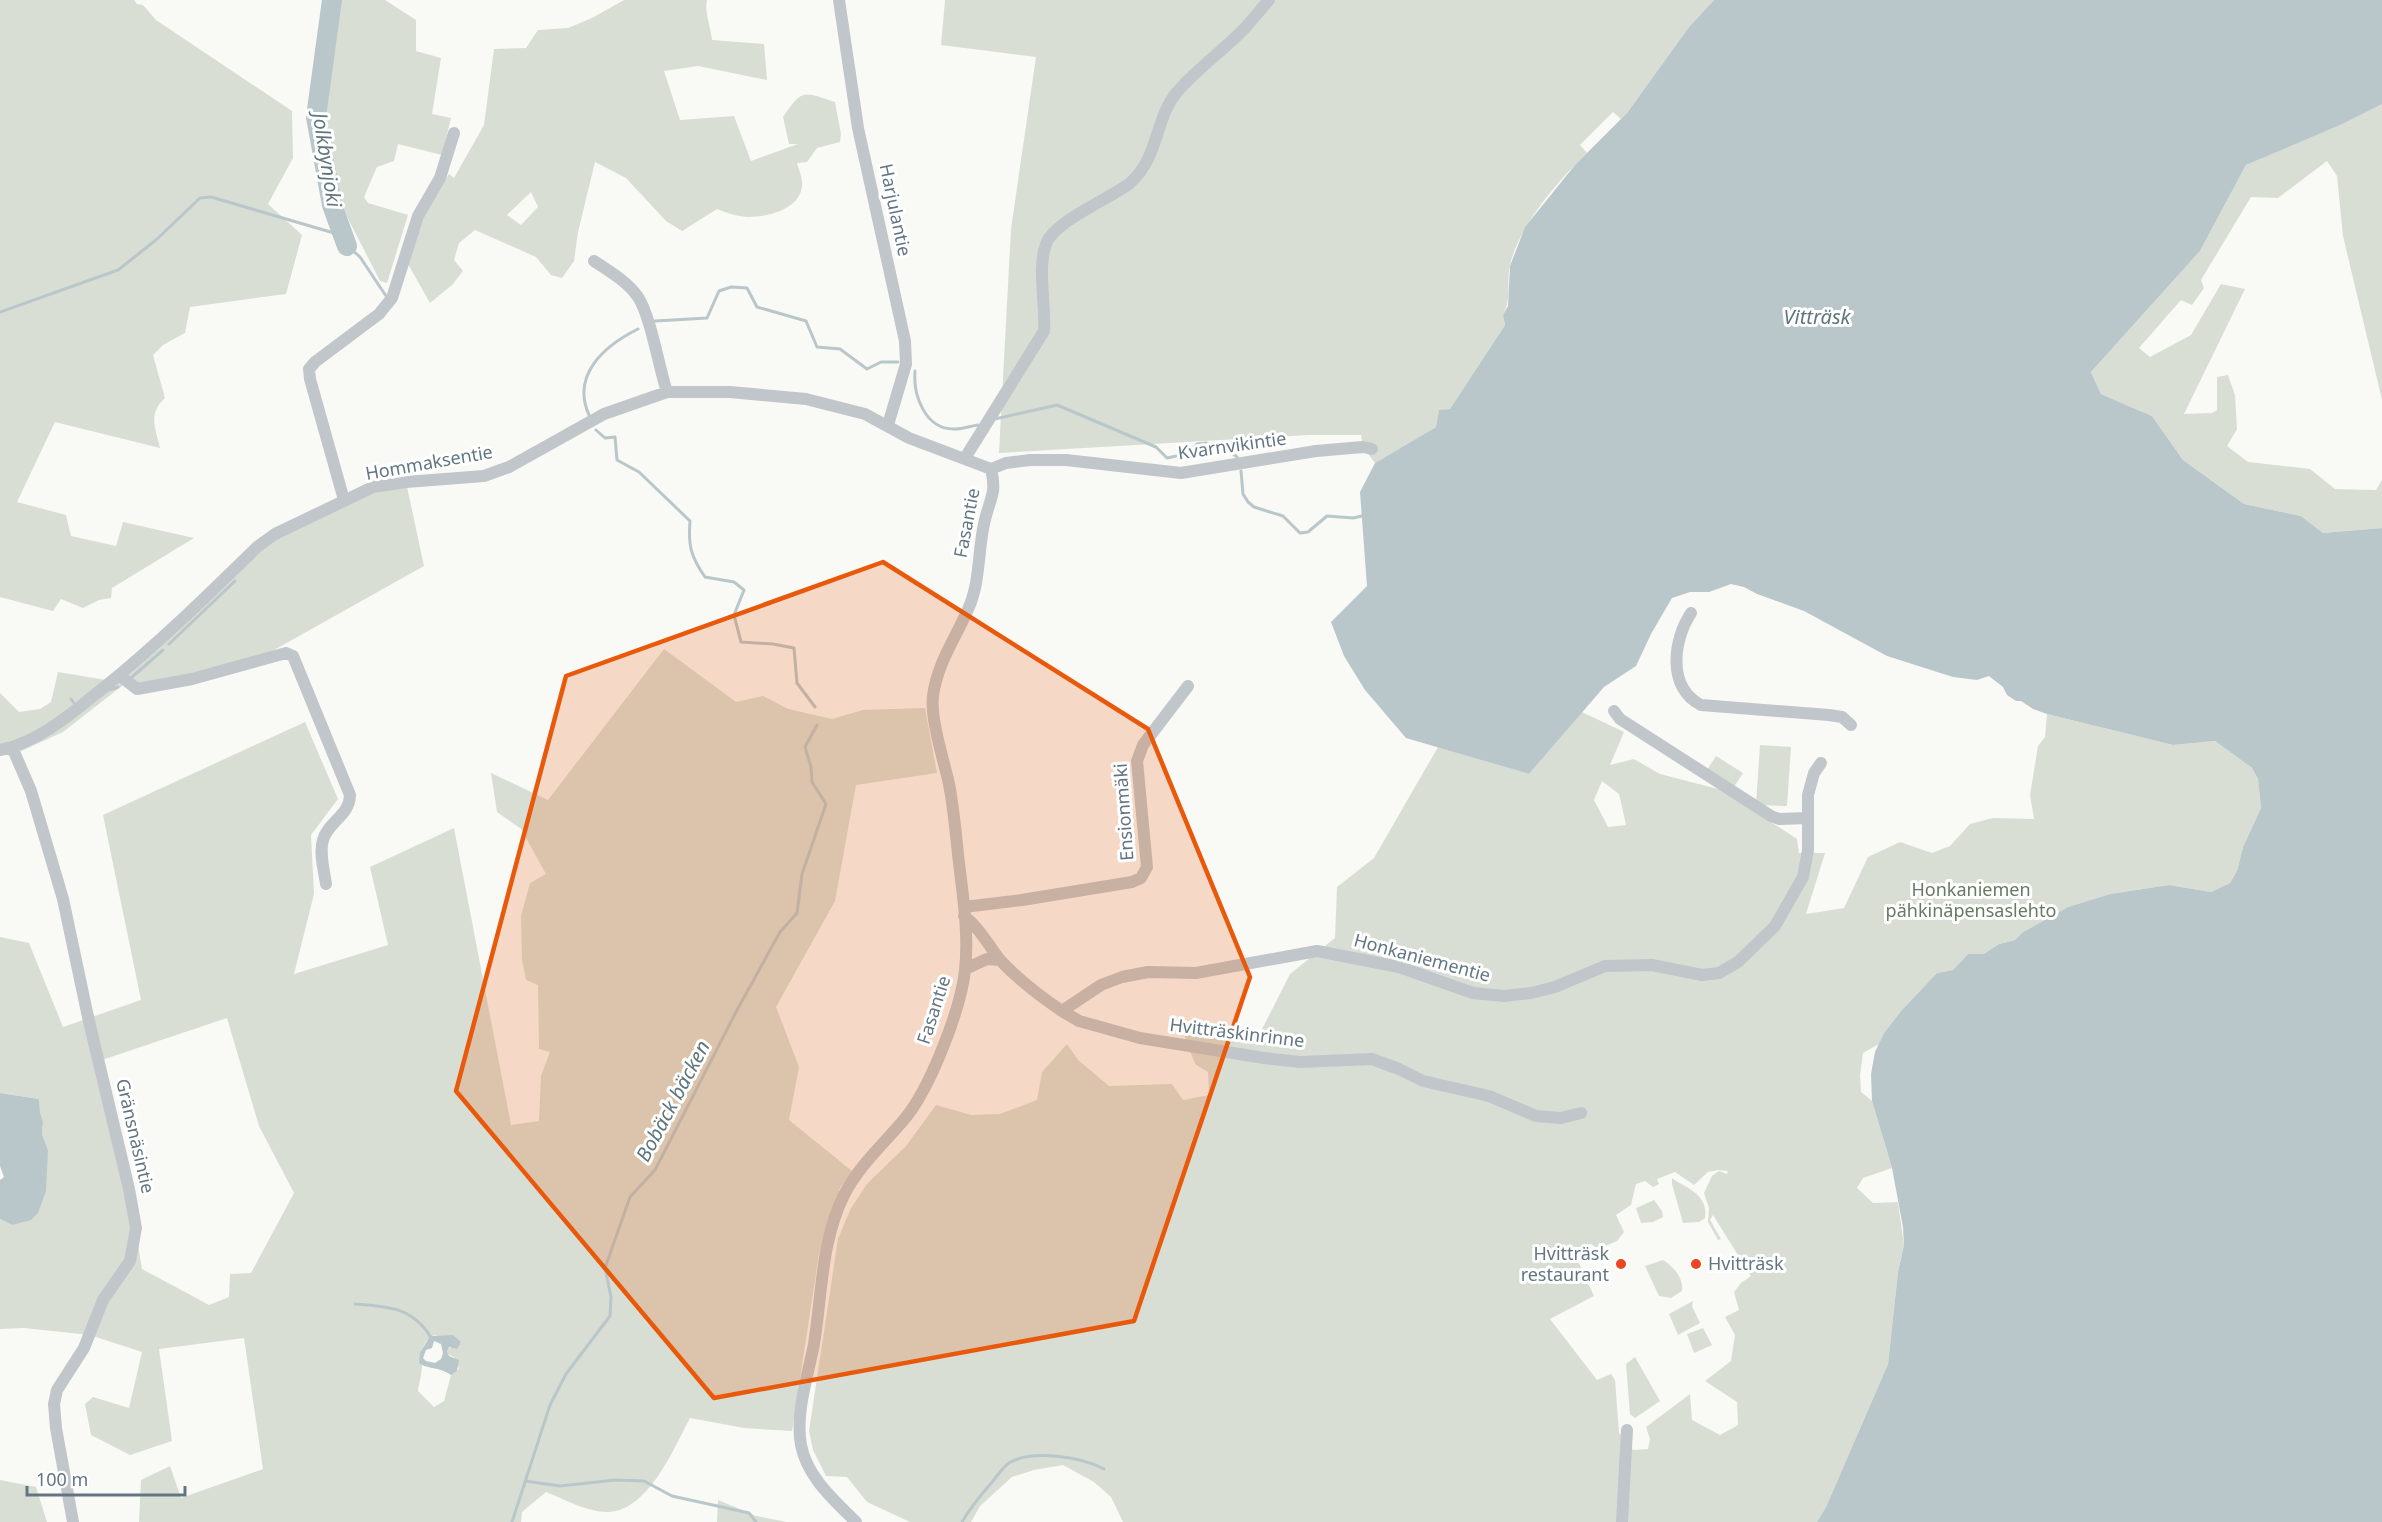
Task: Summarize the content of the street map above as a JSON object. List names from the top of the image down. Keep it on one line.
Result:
{"streets":{"street":["Harjulantie","Kvarnvikintie","Hommaksentie","Fasantie","Ensionmäki","Honkaniementie","Hvitträskinrinne","Gränsnäsintie"]},"crossings":[["Harjulantie","Hommaksentie"],["Kvarnvikintie","Hommaksentie"],["Kvarnvikintie","Fasantie"],["Hommaksentie","Fasantie"],["Hommaksentie","Gränsnäsintie"],["Fasantie","Ensionmäki"],["Honkaniementie","Hvitträskinrinne"]],"water":["Jolkbynjoki","Vitträsk","Bobäck bäcken"],"parks":["Honkaniemen pähkinäpensaslehto"],"places":["Hvitträsk restaurant","Hvitträsk"],"scale_bar":"100 m"}
